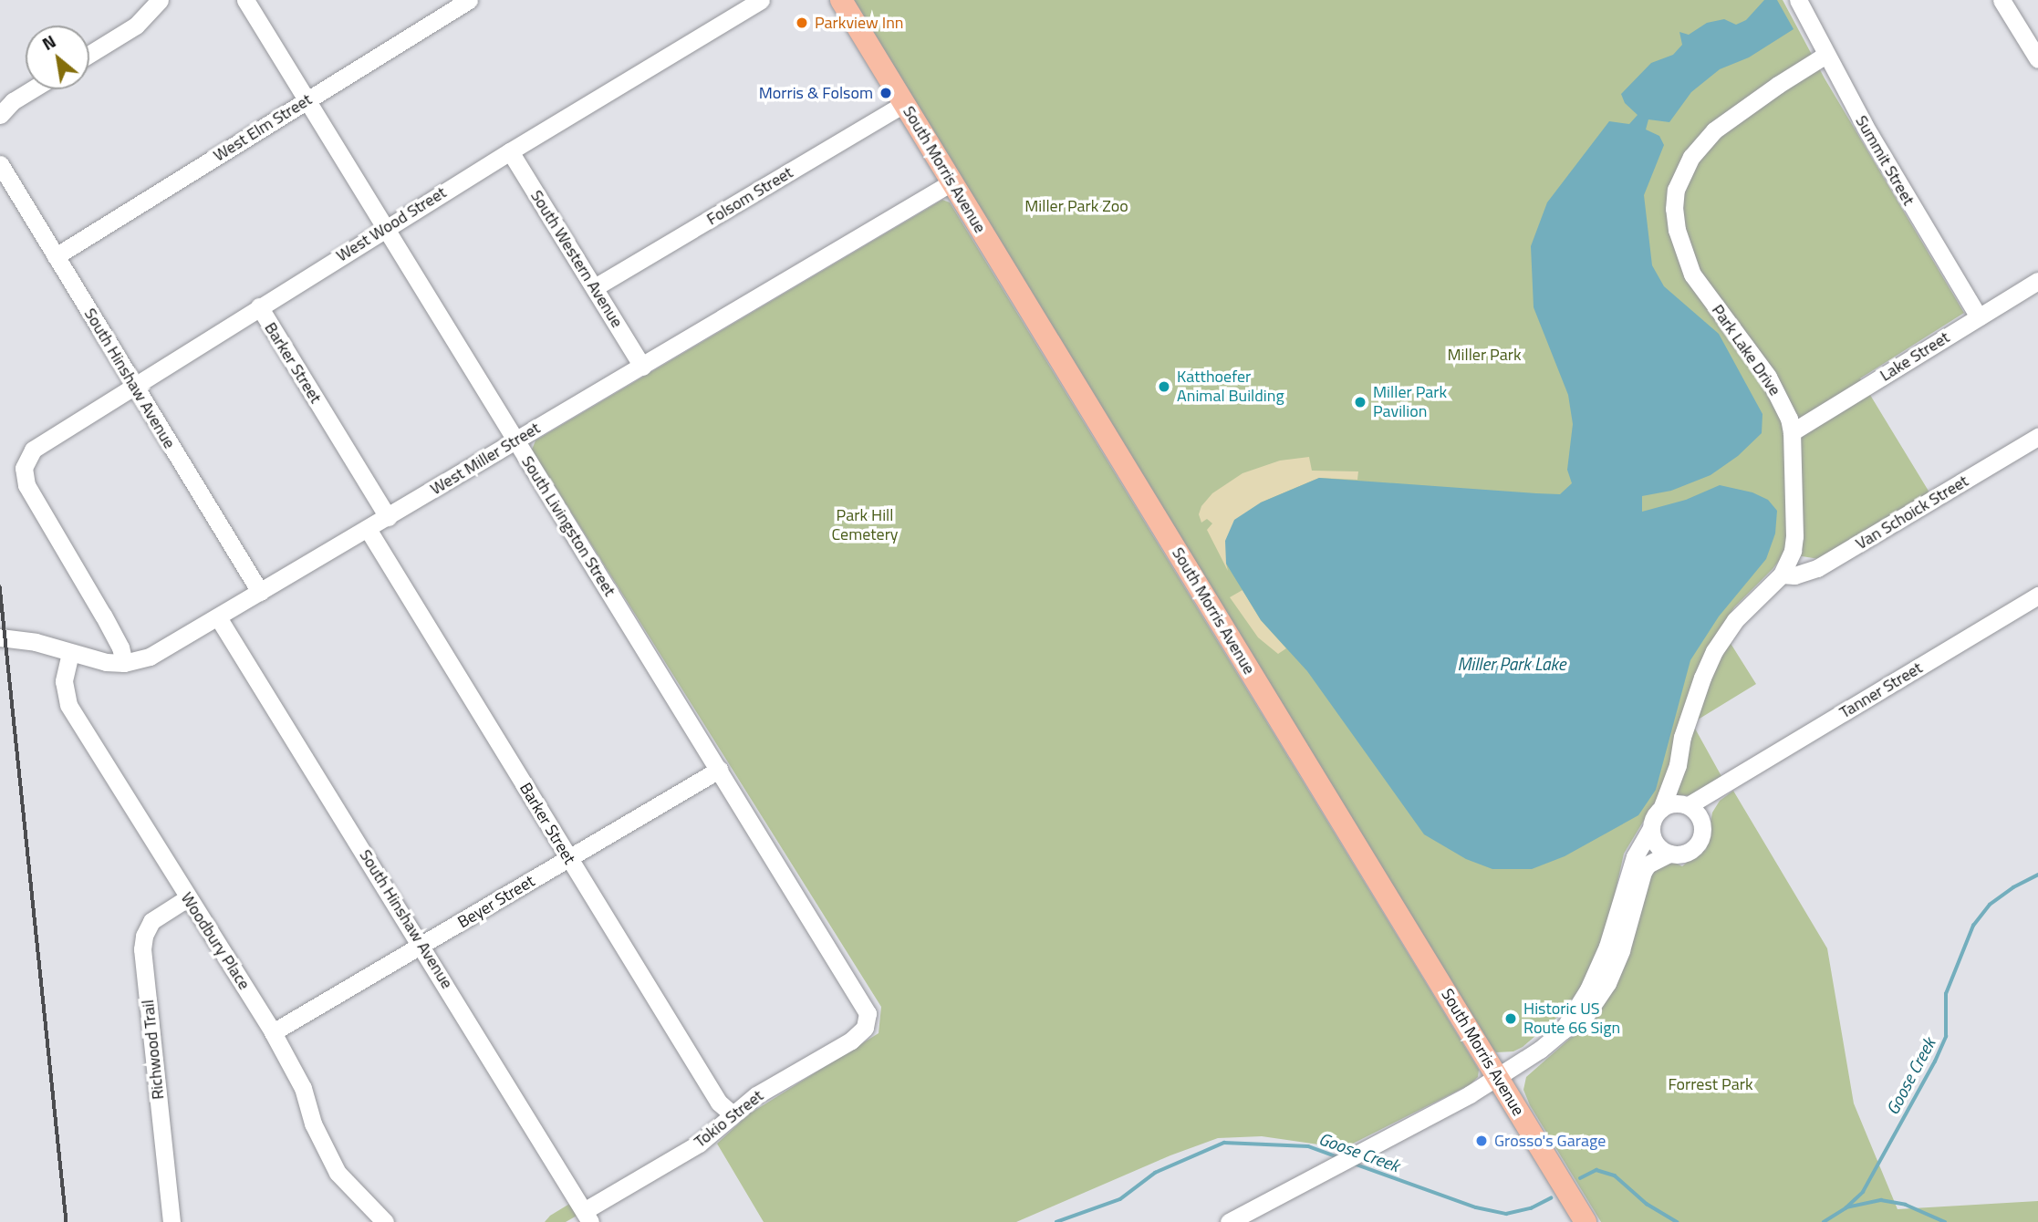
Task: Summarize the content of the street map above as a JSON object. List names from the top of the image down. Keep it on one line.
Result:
{"streets":{"main road":["South Morris Avenue"],"street":["West Elm Street","Summit Street","Folsom Street","West Wood Street","South Western Avenue","Park Lake Drive","Lake Street","Barker Street","South Hinshaw Avenue","West Miller Street","Van Schoick Street","South Livingston Street","Tanner Street","Beyer Street","Woodbury Place","Richwood Trail","Tokio Street"]},"crossings":[["West Elm Street","South Hinshaw Avenue"],["West Elm Street","South Livingston Street"],["Summit Street","Park Lake Drive"],["Summit Street","Lake Street"],["South Morris Avenue","Folsom Street"],["South Morris Avenue","West Miller Street"],["Folsom Street","South Western Avenue"],["West Wood Street","South Western Avenue"],["West Wood Street","Barker Street"],["West Wood Street","South Hinshaw Avenue"],["West Wood Street","West Miller Street"],["West Wood Street","South Livingston Street"],["South Western Avenue","West Miller Street"],["Park Lake Drive","Lake Street"],["Park Lake Drive","Van Schoick Street"],["Park Lake Drive","Tanner Street"],["Barker Street","West Miller Street"],["Barker Street","Beyer Street"],["Barker Street","Tokio Street"],["South Hinshaw Avenue","West Miller Street"],["South Hinshaw Avenue","Beyer Street"],["South Hinshaw Avenue","Tokio Street"],["West Miller Street","South Livingston Street"],["West Miller Street","Woodbury Place"],["South Livingston Street","Beyer Street"],["South Livingston Street","Tokio Street"],["Beyer Street","Woodbury Place"],["Woodbury Place","Richwood Trail"]],"water":["Miller Park Lake","Goose Creek"],"parks":["Miller Park Zoo","Miller Park","Park Hill Cemetery","Forrest Park"],"places":["Parkview Inn","Morris & Folsom","Katthoefer Animal Building","Miller Park Pavilion","Historic US Route 66 Sign","Grosso's Garage"],"north":"top left"}
